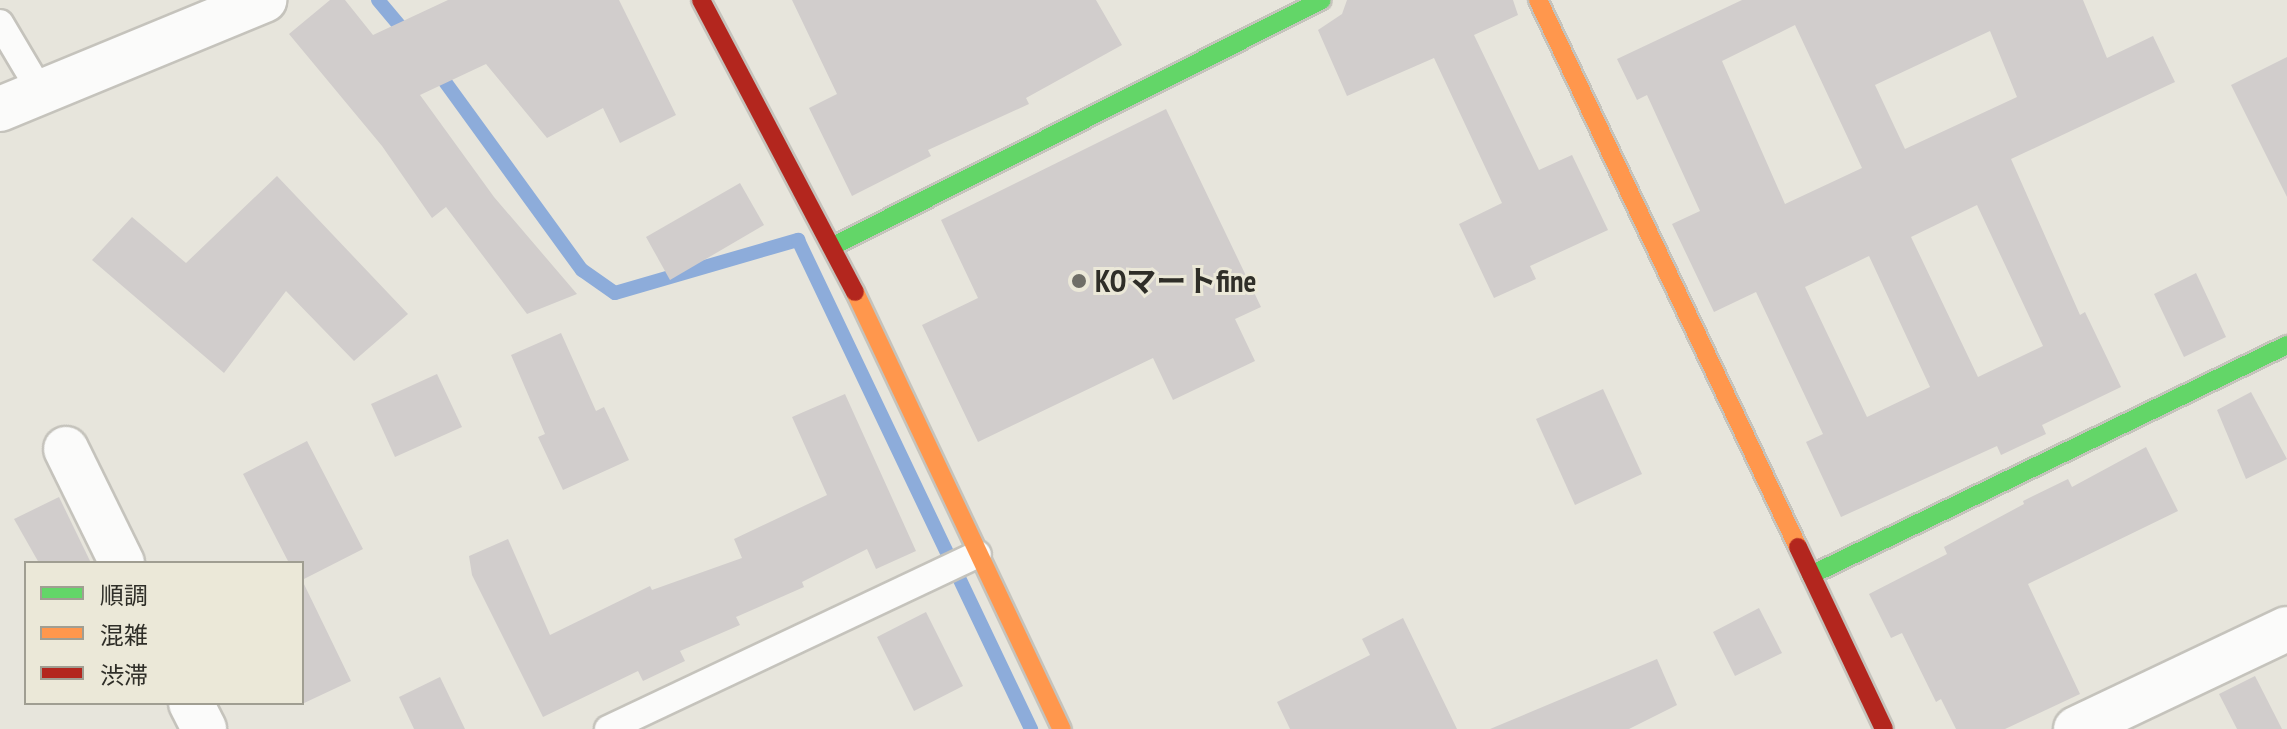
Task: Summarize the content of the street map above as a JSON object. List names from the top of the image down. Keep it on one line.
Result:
{"places":["KOマートfine"],"legend":["順調","混雑","渋滞"]}
